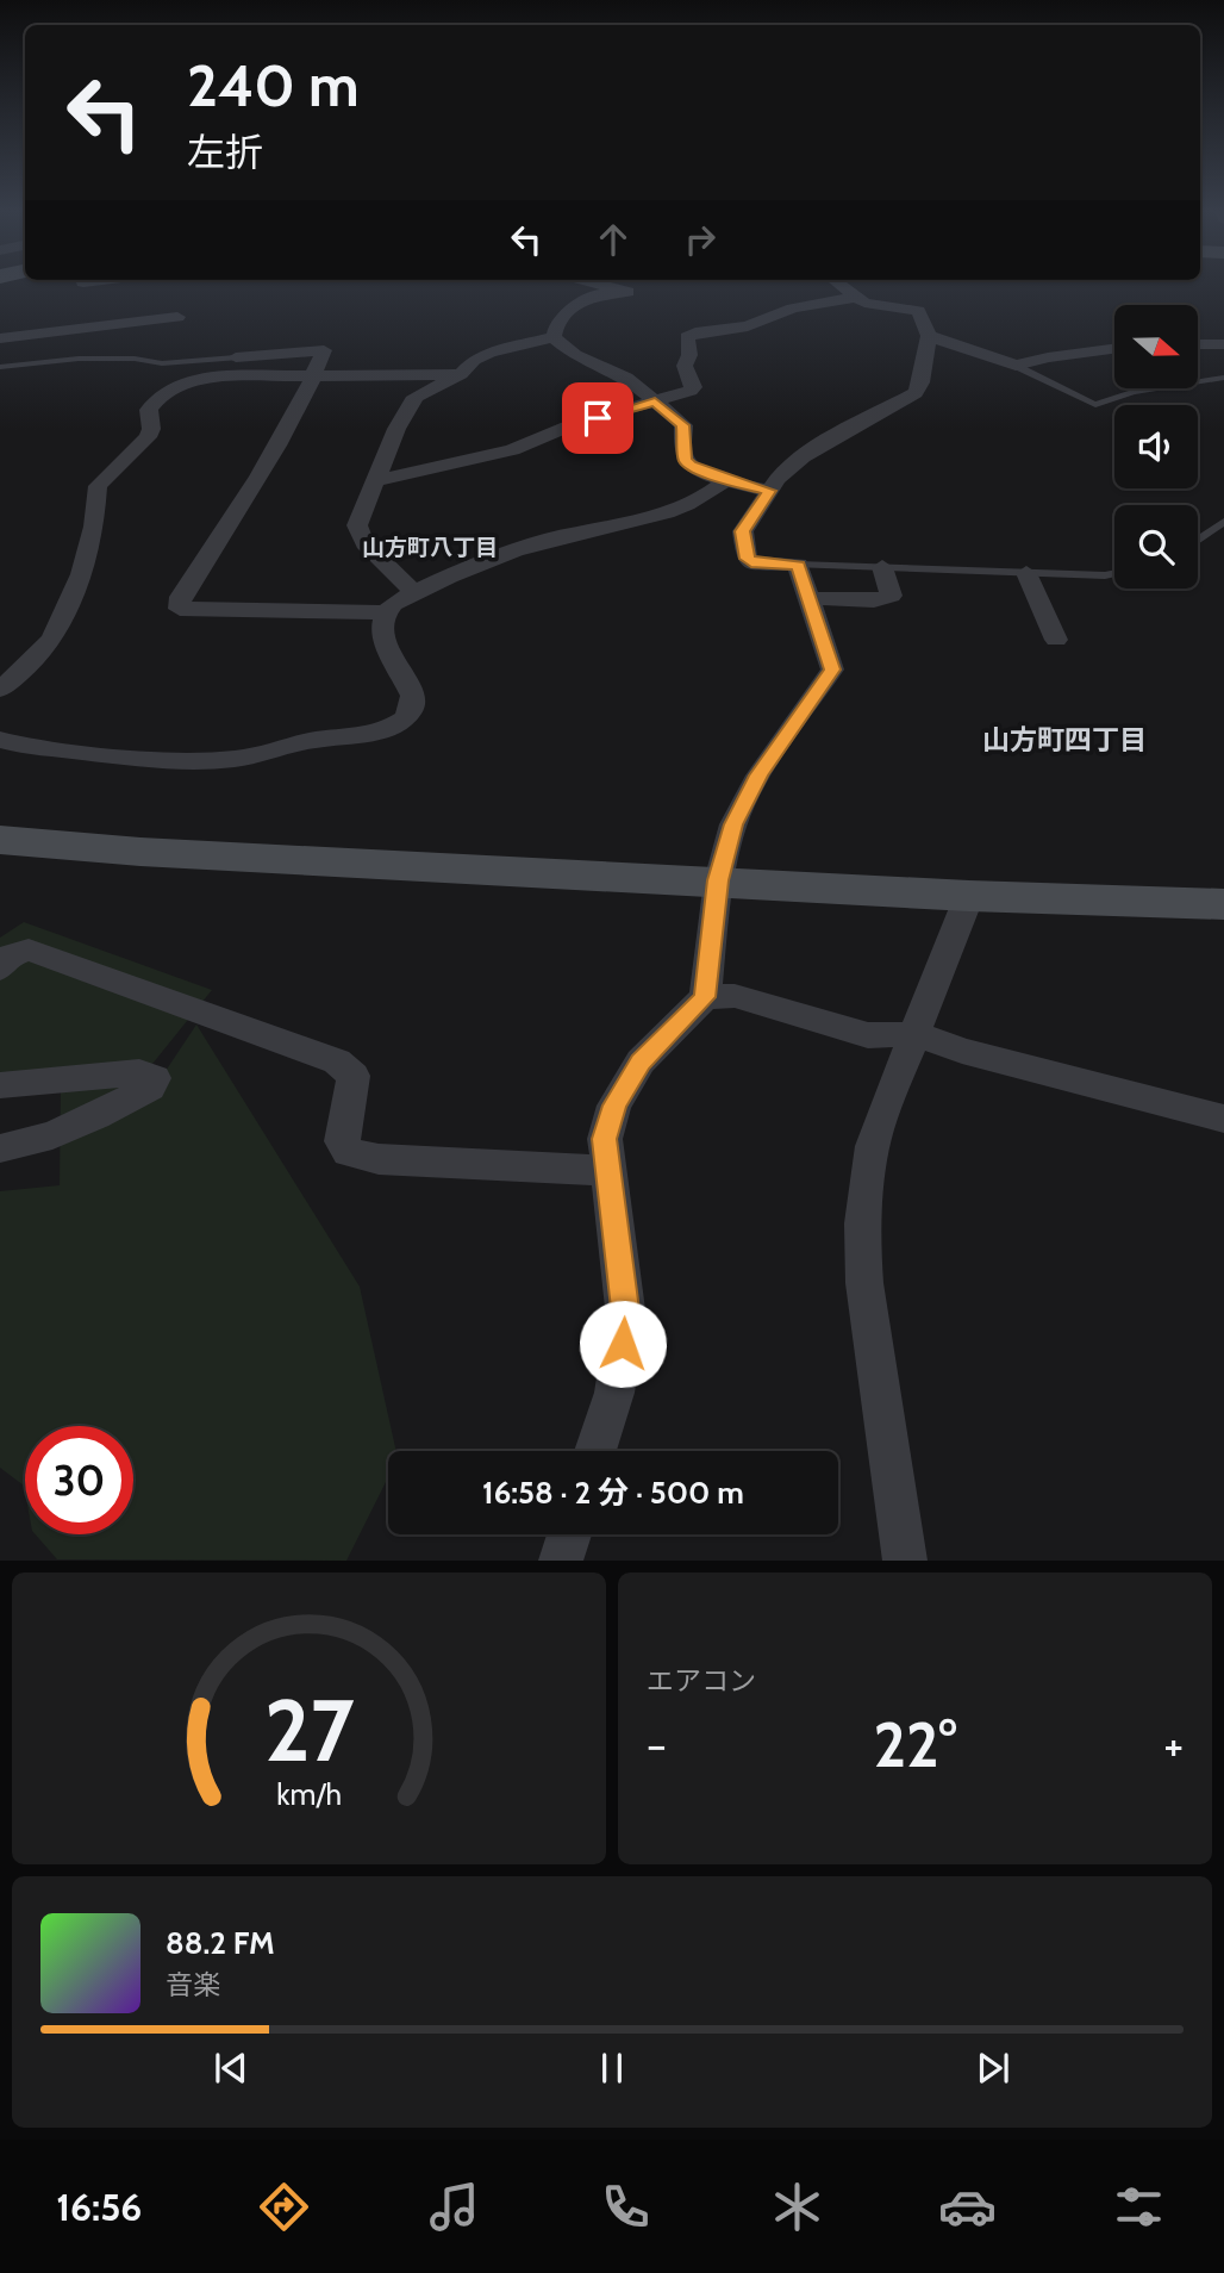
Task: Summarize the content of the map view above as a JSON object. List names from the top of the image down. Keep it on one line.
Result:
{"districts":["山方町八丁目","山方町四丁目"],"north":"right","page":{"turn":["240 m","左折"],"limit":"30","trip":"16:58 · 2 分 · 500 m","tile":"エアコン","heat":["−","22°","+"],"song":["88.2 FM","音楽"],"tabs":"16:56","gauge":["27","km/h"]}}
